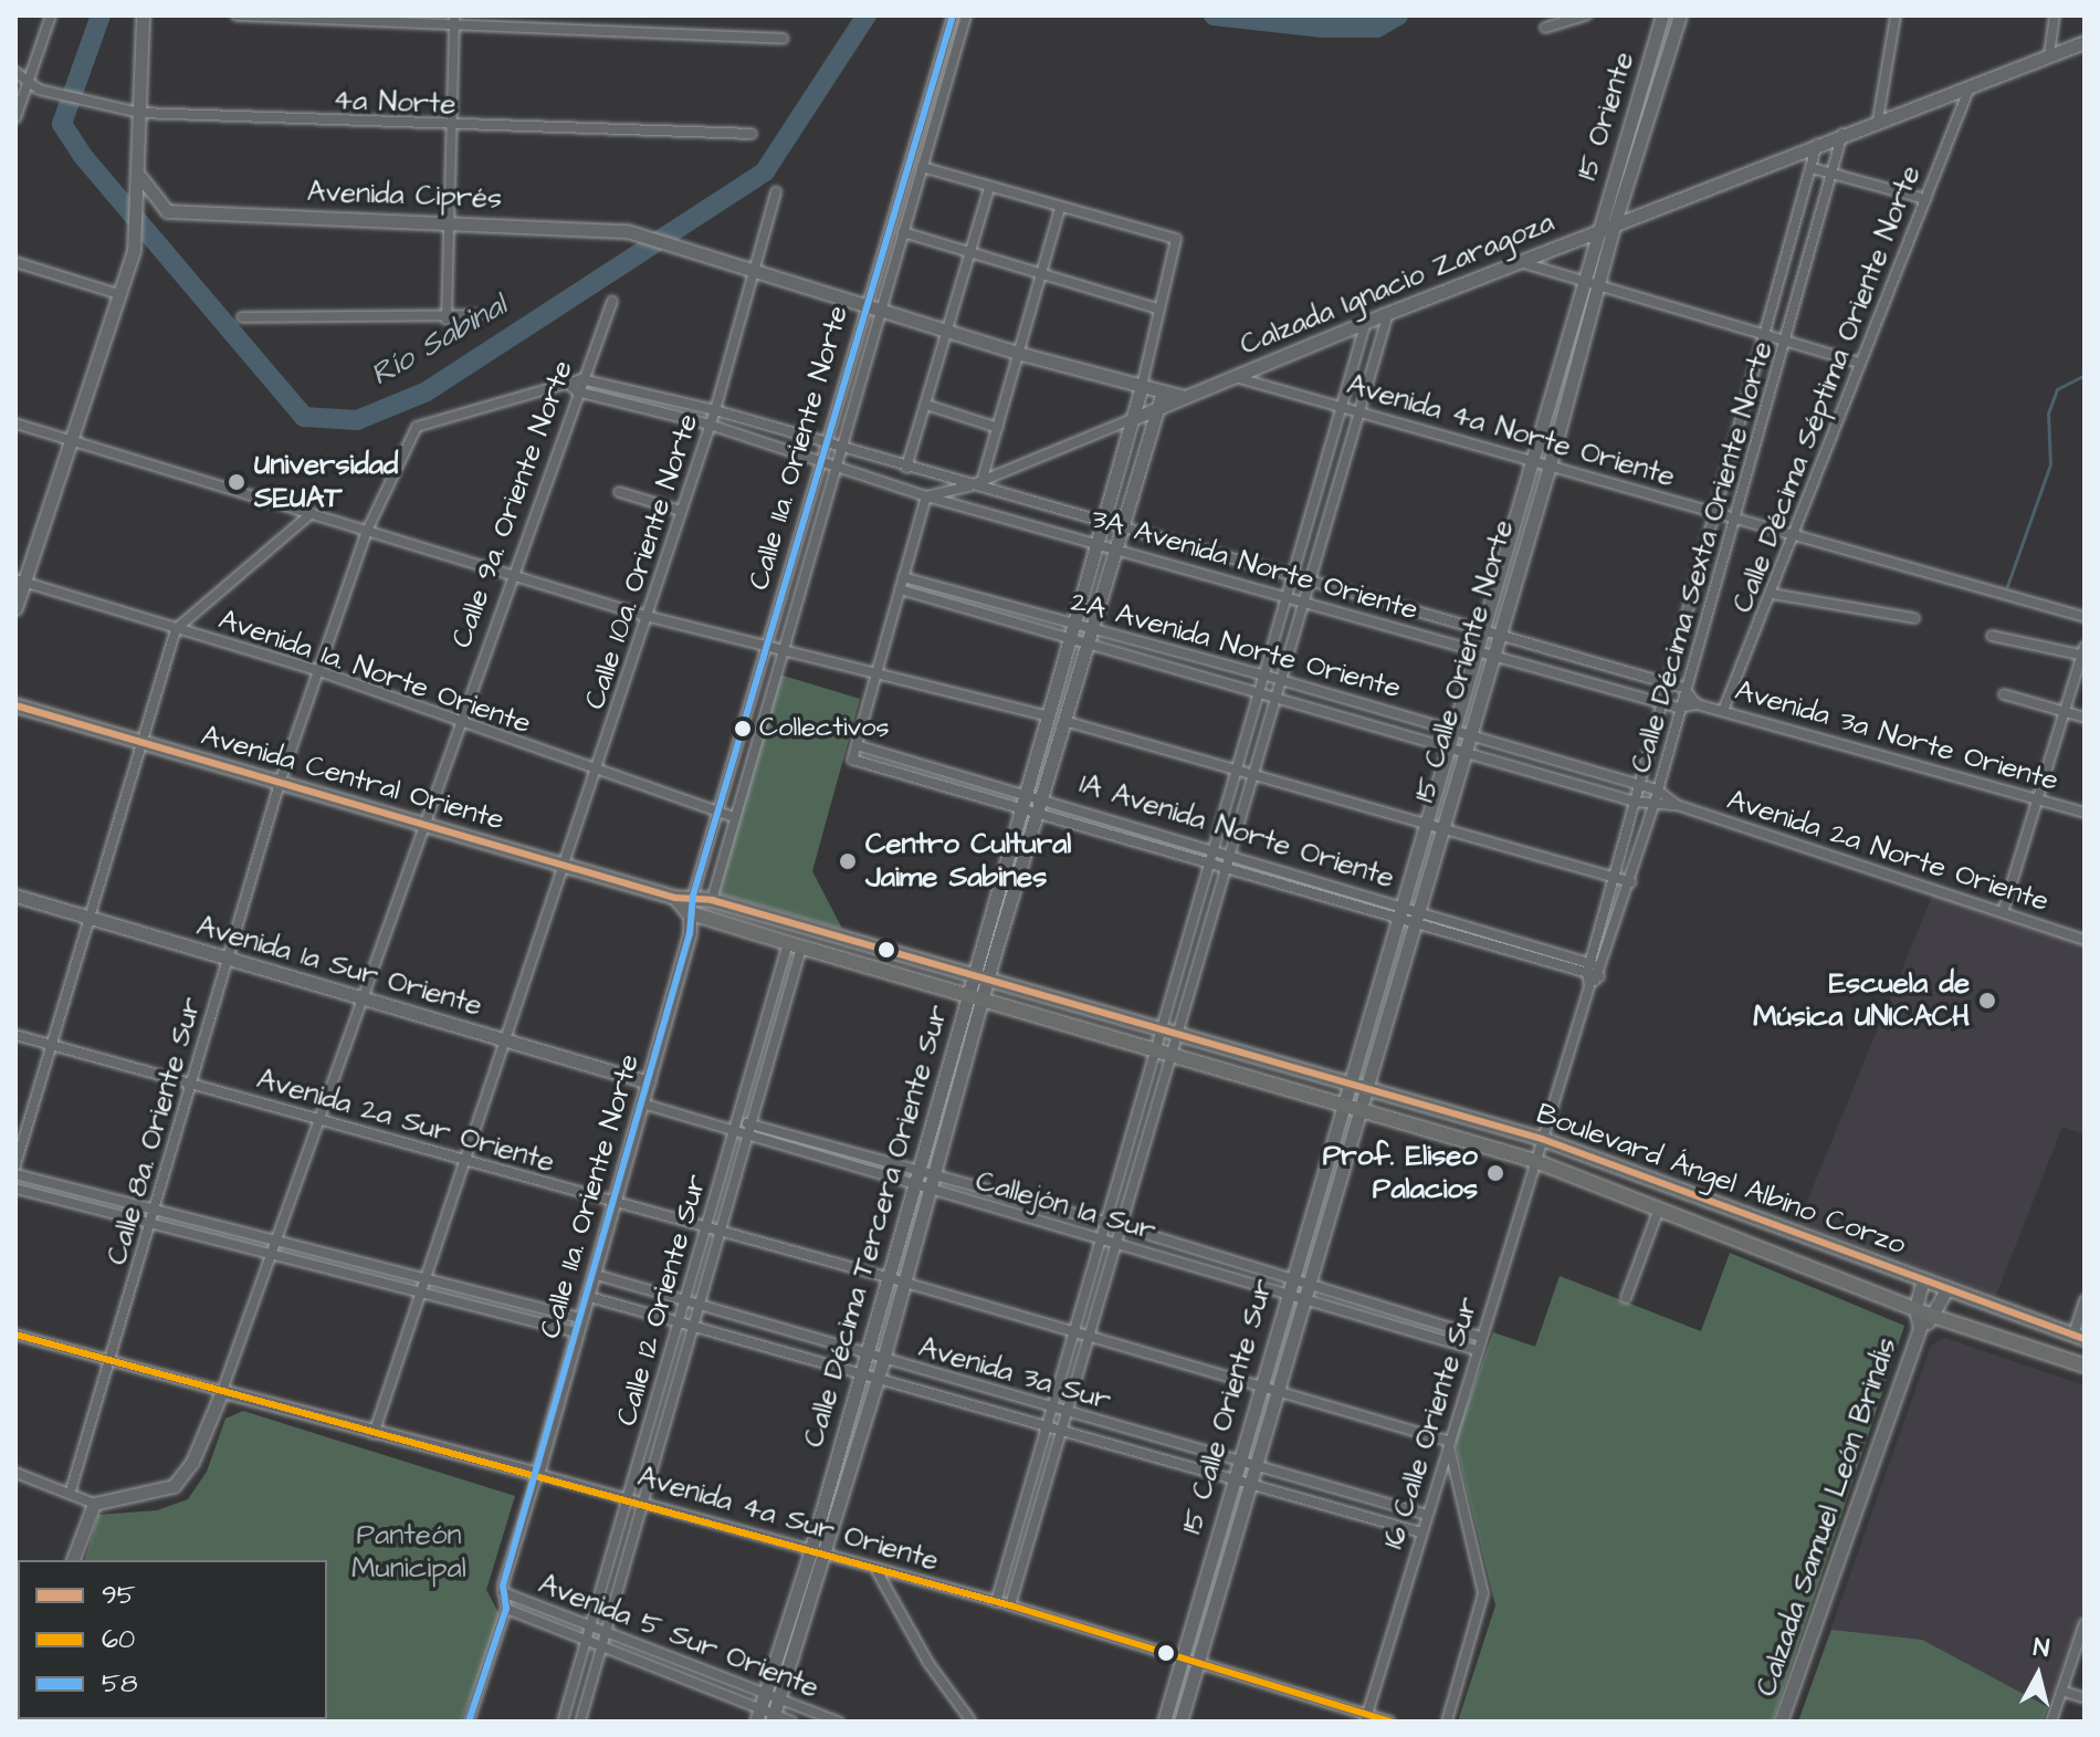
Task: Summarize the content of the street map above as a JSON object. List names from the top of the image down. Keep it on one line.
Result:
{"streets":{"main road":["Avenida Central Oriente","Boulevard Ángel Albino Corzo"],"street":["4a Norte","15 Oriente","Avenida Ciprés","Calzada Ignacio Zaragoza","Calle Décima Séptima Oriente Norte","Avenida 4a Norte Oriente","Calle 11a. Oriente Norte","Calle 9a. Oriente Norte","Calle Décima Sexta Oriente Norte","Calle 10a. Oriente Norte","3A Avenida Norte Oriente","2A Avenida Norte Oriente","15 Calle Oriente Norte","Avenida 1a. Norte Oriente","Avenida 3a Norte Oriente","1A Avenida Norte Oriente","Avenida 2a Norte Oriente","Avenida 1a Sur Oriente","Avenida 2a Sur Oriente","Calle 8a. Oriente Sur","Callejón 1a Sur","Calle Décima Tercera Oriente Sur","Calle 12 Oriente Sur","Avenida 3a Sur","15 Calle Oriente Sur","16 Calle Oriente Sur","Calzada Samuel León Brindis","Avenida 4a Sur Oriente","Avenida 5 Sur Oriente"]},"crossings":[["15 Oriente","Calzada Ignacio Zaragoza"],["15 Oriente","15 Calle Oriente Norte"],["Avenida Ciprés","Calzada Ignacio Zaragoza"],["Avenida Ciprés","Calle 11a. Oriente Norte"],["Avenida Ciprés","Calle 10a. Oriente Norte"],["Avenida Ciprés","Calle Décima Tercera Oriente Sur"],["Calzada Ignacio Zaragoza","Calle Décima Séptima Oriente Norte"],["Calzada Ignacio Zaragoza","Avenida 4a Norte Oriente"],["Calzada Ignacio Zaragoza","Calle Décima Sexta Oriente Norte"],["Calzada Ignacio Zaragoza","3A Avenida Norte Oriente"],["Calzada Ignacio Zaragoza","15 Calle Oriente Norte"],["Calzada Ignacio Zaragoza","Calle Décima Tercera Oriente Sur"],["Calle Décima Séptima Oriente Norte","Avenida 4a Norte Oriente"],["Calle Décima Séptima Oriente Norte","Avenida 3a Norte Oriente"],["Avenida 4a Norte Oriente","Calle Décima Sexta Oriente Norte"],["Avenida 4a Norte Oriente","15 Calle Oriente Norte"],["Calle 11a. Oriente Norte","3A Avenida Norte Oriente"],["Calle 11a. Oriente Norte","Avenida 1a. Norte Oriente"],["Calle 11a. Oriente Norte","Avenida 1a Sur Oriente"],["Calle 11a. Oriente Norte","Avenida 2a Sur Oriente"],["Calle 11a. Oriente Norte","Boulevard Ángel Albino Corzo"],["Calle 11a. Oriente Norte","Callejón 1a Sur"],["Calle 11a. Oriente Norte","Avenida 3a Sur"],["Calle 11a. Oriente Norte","Avenida 4a Sur Oriente"],["Calle 9a. Oriente Norte","3A Avenida Norte Oriente"],["Calle 9a. Oriente Norte","Avenida 1a. Norte Oriente"],["Calle 9a. Oriente Norte","Avenida Central Oriente"],["Calle 9a. Oriente Norte","Avenida 1a Sur Oriente"],["Calle 9a. Oriente Norte","Avenida 2a Sur Oriente"],["Calle 9a. Oriente Norte","Avenida 4a Sur Oriente"],["Calle Décima Sexta Oriente Norte","3A Avenida Norte Oriente"],["Calle Décima Sexta Oriente Norte","2A Avenida Norte Oriente"],["Calle Décima Sexta Oriente Norte","Avenida 3a Norte Oriente"],["Calle Décima Sexta Oriente Norte","1A Avenida Norte Oriente"],["Calle Décima Sexta Oriente Norte","Avenida 2a Norte Oriente"],["Calle Décima Sexta Oriente Norte","Boulevard Ángel Albino Corzo"],["Calle Décima Sexta Oriente Norte","16 Calle Oriente Sur"],["Calle 10a. Oriente Norte","3A Avenida Norte Oriente"],["Calle 10a. Oriente Norte","Avenida 1a. Norte Oriente"],["Calle 10a. Oriente Norte","Avenida Central Oriente"],["Calle 10a. Oriente Norte","Avenida 1a Sur Oriente"],["Calle 10a. Oriente Norte","Avenida 2a Sur Oriente"],["Calle 10a. Oriente Norte","Avenida 4a Sur Oriente"],["3A Avenida Norte Oriente","15 Calle Oriente Norte"],["3A Avenida Norte Oriente","Avenida 3a Norte Oriente"],["3A Avenida Norte Oriente","Calle Décima Tercera Oriente Sur"],["2A Avenida Norte Oriente","15 Calle Oriente Norte"],["2A Avenida Norte Oriente","Avenida 2a Norte Oriente"],["2A Avenida Norte Oriente","Calle Décima Tercera Oriente Sur"],["15 Calle Oriente Norte","1A Avenida Norte Oriente"],["15 Calle Oriente Norte","Boulevard Ángel Albino Corzo"],["15 Calle Oriente Norte","15 Calle Oriente Sur"],["Avenida 1a. Norte Oriente","Calle 8a. Oriente Sur"],["Avenida Central Oriente","Calle 8a. Oriente Sur"],["Avenida Central Oriente","Boulevard Ángel Albino Corzo"],["1A Avenida Norte Oriente","Calle Décima Tercera Oriente Sur"],["Avenida 1a Sur Oriente","Calle 8a. Oriente Sur"],["Avenida 2a Sur Oriente","Calle 8a. Oriente Sur"],["Avenida 2a Sur Oriente","Calle Décima Tercera Oriente Sur"],["Avenida 2a Sur Oriente","Calle 12 Oriente Sur"],["Avenida 2a Sur Oriente","15 Calle Oriente Sur"],["Avenida 2a Sur Oriente","16 Calle Oriente Sur"],["Calle 8a. Oriente Sur","Avenida 4a Sur Oriente"],["Boulevard Ángel Albino Corzo","Calle Décima Tercera Oriente Sur"],["Boulevard Ángel Albino Corzo","Calle 12 Oriente Sur"],["Boulevard Ángel Albino Corzo","15 Calle Oriente Sur"],["Boulevard Ángel Albino Corzo","16 Calle Oriente Sur"],["Boulevard Ángel Albino Corzo","Calzada Samuel León Brindis"],["Callejón 1a Sur","Calle Décima Tercera Oriente Sur"],["Callejón 1a Sur","Calle 12 Oriente Sur"],["Callejón 1a Sur","15 Calle Oriente Sur"],["Callejón 1a Sur","16 Calle Oriente Sur"],["Calle Décima Tercera Oriente Sur","Avenida 3a Sur"],["Calle Décima Tercera Oriente Sur","Avenida 4a Sur Oriente"],["Calle Décima Tercera Oriente Sur","Avenida 5 Sur Oriente"],["Calle 12 Oriente Sur","Avenida 3a Sur"],["Calle 12 Oriente Sur","Avenida 4a Sur Oriente"],["Calle 12 Oriente Sur","Avenida 5 Sur Oriente"],["Avenida 3a Sur","15 Calle Oriente Sur"],["Avenida 3a Sur","16 Calle Oriente Sur"],["15 Calle Oriente Sur","Avenida 4a Sur Oriente"],["16 Calle Oriente Sur","Avenida 4a Sur Oriente"]],"water":["Río Sabinal"],"parks":["Panteón Municipal"],"places":["Universidad SEUAT","Collectivos","Centro Cultural Jaime Sabines","Escuela de Música UNICACH","Prof. Eliseo Palacios"],"lines":["transit line 58","transit line 95","transit line 60"],"legend":["95","60","58"],"north":"top"}
